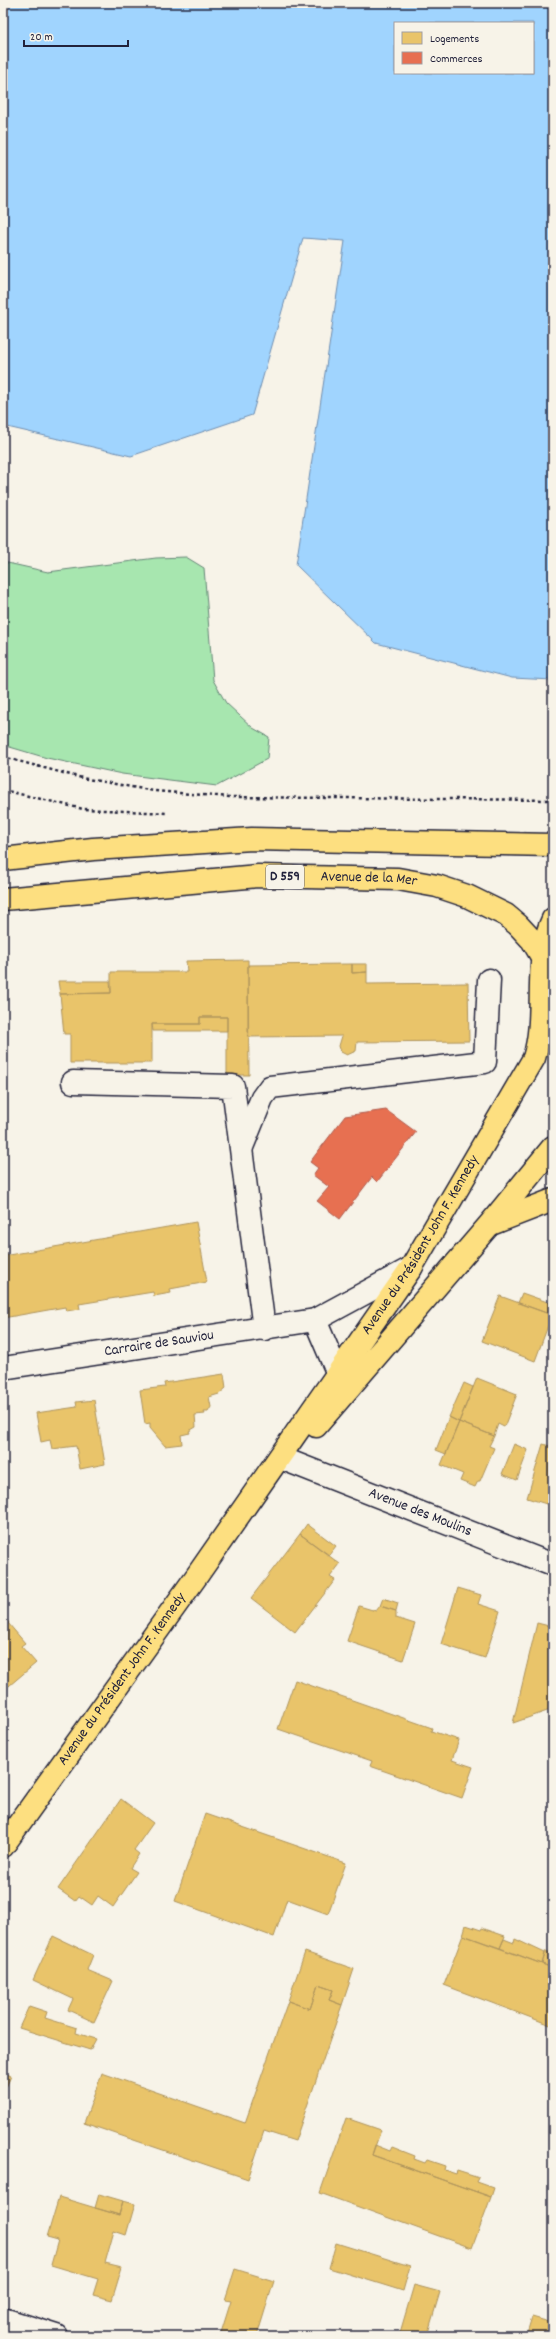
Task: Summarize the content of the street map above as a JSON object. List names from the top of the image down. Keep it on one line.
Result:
{"streets":{"main road":["D 559","Avenue de la Mer","Avenue du Président John F. Kennedy"],"street":["Carraire de Sauviou","Avenue des Moulins"]},"crossings":[["Avenue de la Mer","Avenue du Président John F. Kennedy"],["Avenue du Président John F. Kennedy","Carraire de Sauviou"],["Avenue du Président John F. Kennedy","Avenue des Moulins"]],"legend":["Logements","Commerces"],"scale_bar":"20 m"}
